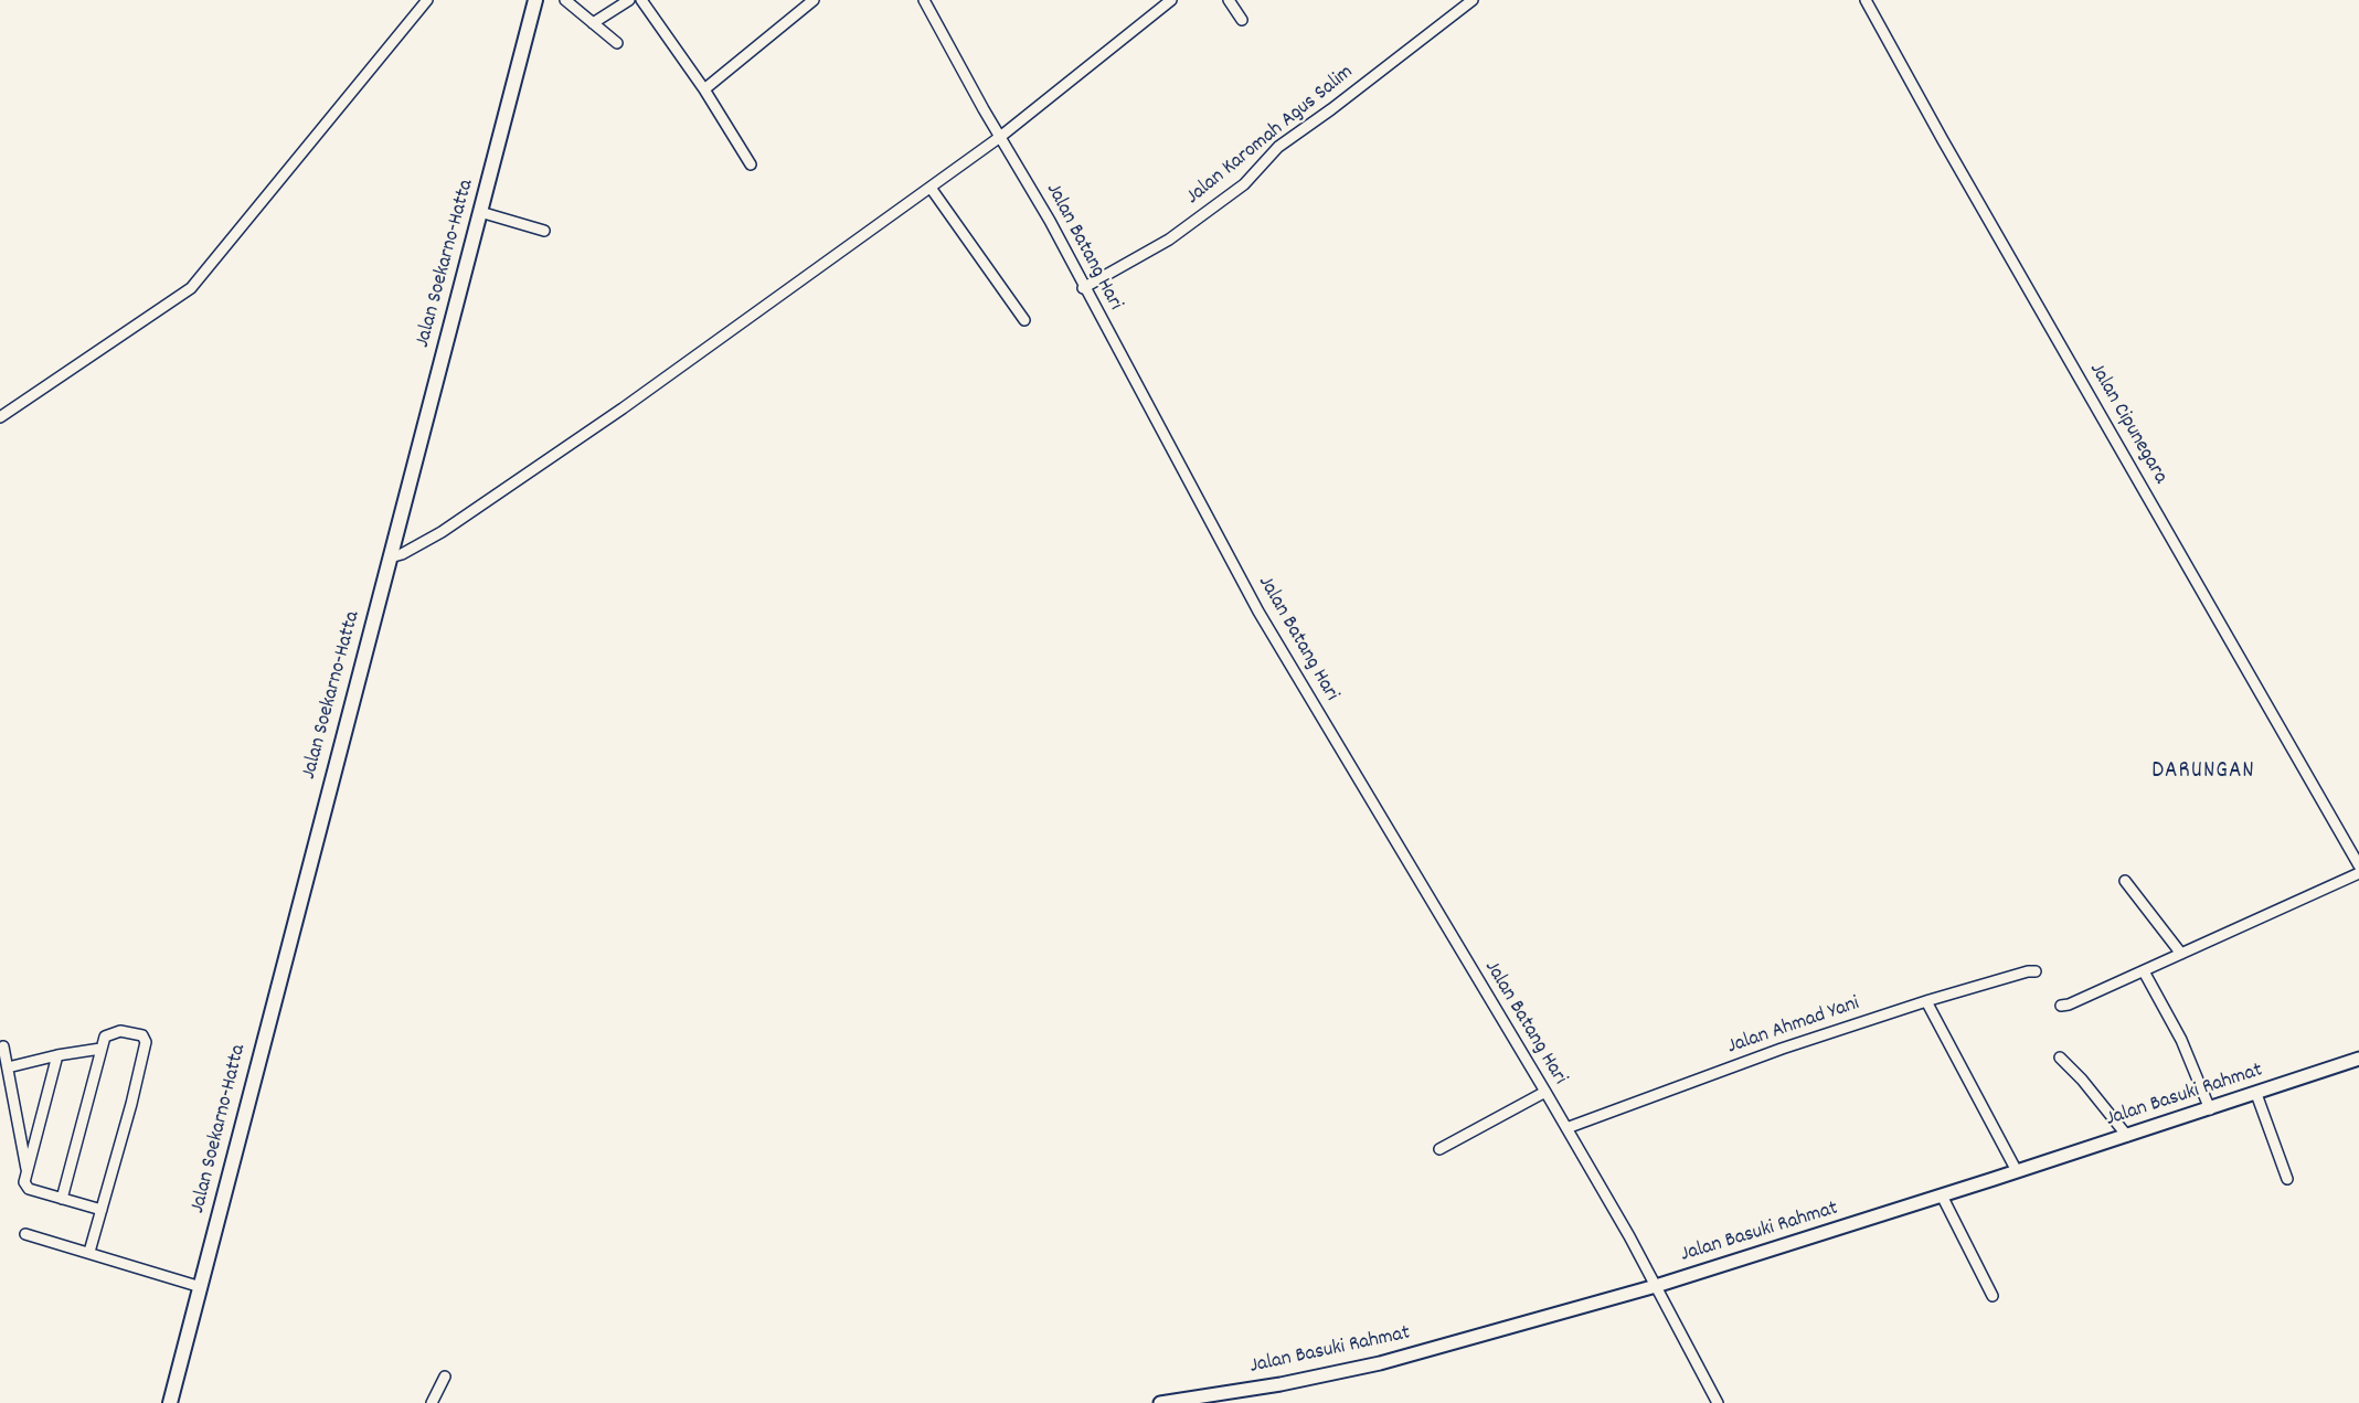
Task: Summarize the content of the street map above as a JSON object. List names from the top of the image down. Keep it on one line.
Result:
{"streets":{"main road":["Jalan Soekarno-Hatta","Jalan Basuki Rahmat"],"street":["Jalan Karomah Agus Salim","Jalan Batang Hari","Jalan Cipunegara","Jalan Ahmad Yani"]},"crossings":[["Jalan Karomah Agus Salim","Jalan Batang Hari"],["Jalan Batang Hari","Jalan Ahmad Yani"],["Jalan Batang Hari","Jalan Basuki Rahmat"]],"districts":["DARUNGAN"]}
